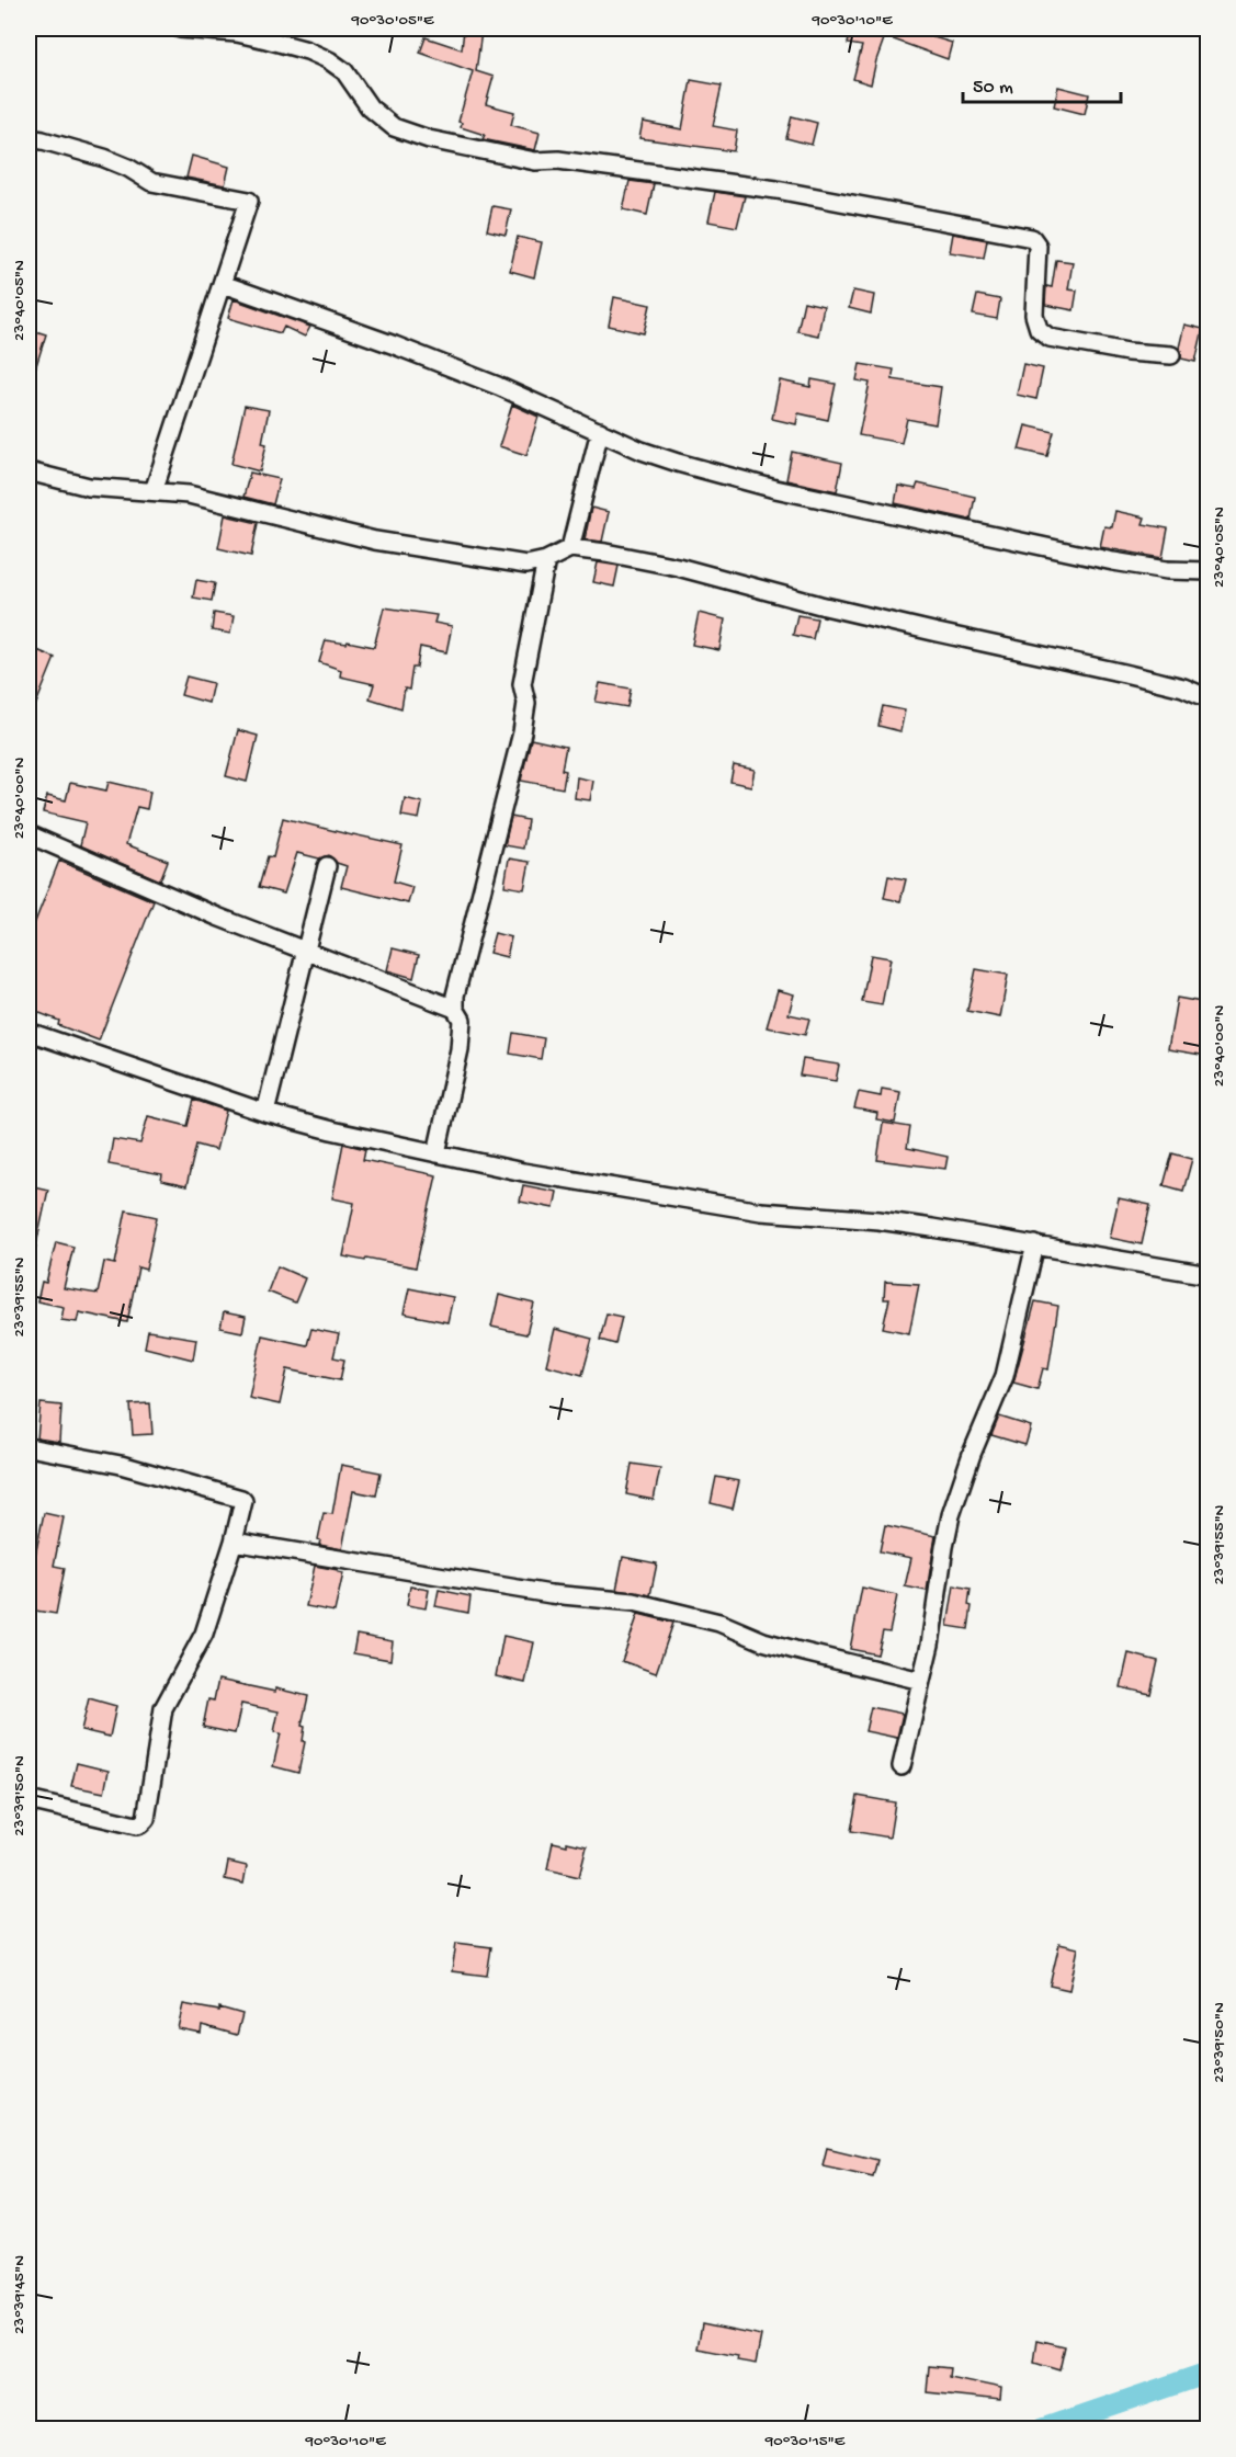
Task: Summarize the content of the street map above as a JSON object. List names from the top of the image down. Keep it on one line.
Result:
{"scale_bar":"50 m","coordinates":["90°30'05\"E","90°30'10\"E","23°40'05\"N","23°40'00\"N","23°39'55\"N","23°39'50\"N","23°39'45\"N","90°30'15\"E"]}
